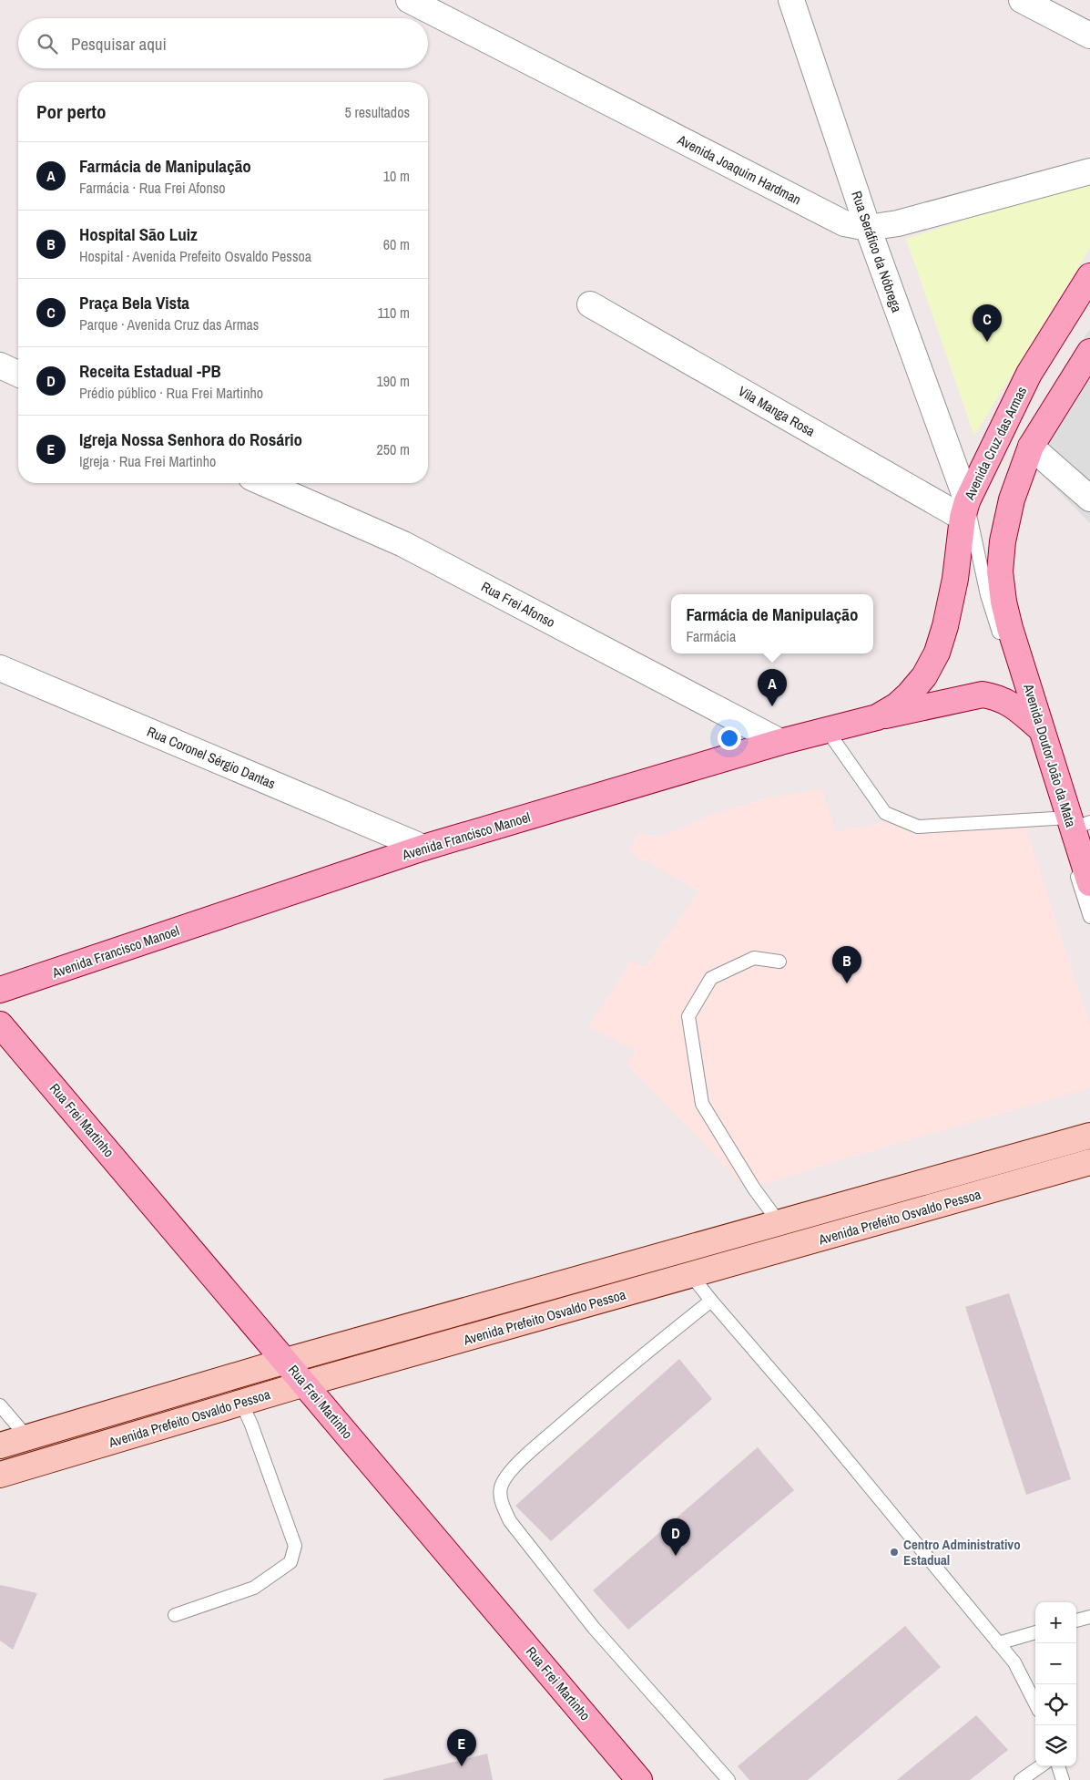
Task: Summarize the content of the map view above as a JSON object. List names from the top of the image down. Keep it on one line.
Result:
{"streets":{"main road":["Avenida Cruz das Armas","Avenida Doutor João da Mata","Avenida Francisco Manoel","Rua Frei Martinho"],"street":["Avenida Joaquim Hardman","Rua Seráfico da Nóbrega","Vila Manga Rosa","Rua Frei Afonso","Rua Coronel Sérgio Dantas","Avenida Prefeito Osvaldo Pessoa"]},"crossings":[["Avenida Joaquim Hardman","Rua Seráfico da Nóbrega"],["Rua Seráfico da Nóbrega","Vila Manga Rosa"],["Rua Seráfico da Nóbrega","Avenida Cruz das Armas"],["Vila Manga Rosa","Avenida Cruz das Armas"],["Avenida Cruz das Armas","Avenida Francisco Manoel"],["Rua Frei Afonso","Avenida Francisco Manoel"],["Rua Coronel Sérgio Dantas","Avenida Francisco Manoel"],["Rua Frei Martinho","Avenida Prefeito Osvaldo Pessoa"]],"places":["Centro Administrativo Estadual"],"page":{"search":"Pesquisar aqui","heading":["Por perto","5 resultados"],"list":[{"mark":"A","name":"Farmácia de Manipulação","note":"Farmácia · Rua Frei Afonso","value":"10 m"},{"mark":"B","name":"Hospital São Luiz","note":"Hospital · Avenida Prefeito Osvaldo Pessoa","value":"60 m"},{"mark":"C","name":"Praça Bela Vista","note":"Parque · Avenida Cruz das Armas","value":"110 m"},{"mark":"D","name":"Receita Estadual -PB","note":"Prédio público · Rua Frei Martinho","value":"190 m"},{"mark":"E","name":"Igreja Nossa Senhora do Rosário","note":"Igreja · Rua Frei Martinho","value":"250 m"}],"pins":["C","A","B","D","E"],"popup":["Farmácia de Manipulação","Farmácia"],"map_buttons":["+","−"]}}
